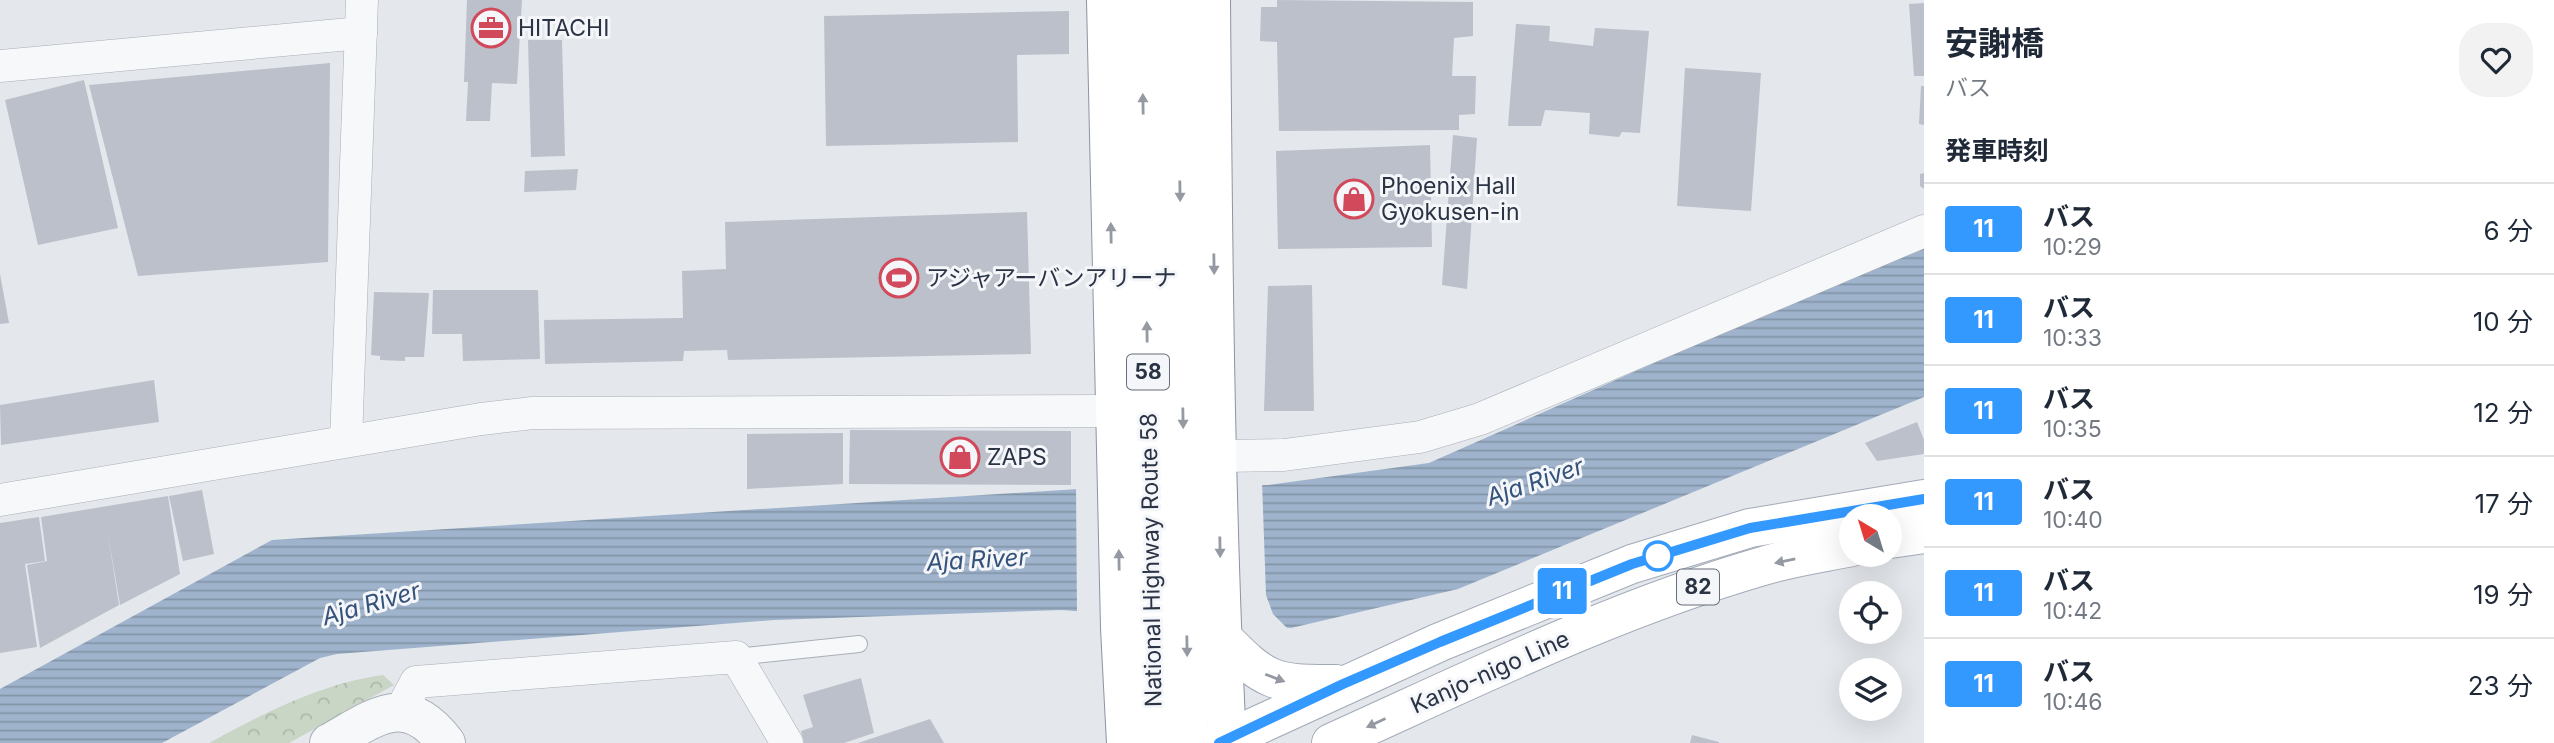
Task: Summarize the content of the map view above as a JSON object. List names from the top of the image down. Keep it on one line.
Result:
{"streets":{"main road":["58","National Highway Route 58","82","Kanjo-nigo Line"]},"water":["Aja River"],"places":{"office":["HITACHI"],"shop":["Phoenix Hall Gyokusen-in","ZAPS"],"sports":["アジャアーバンアリーナ"]},"lines":["bus line 11"],"north":"top left","page":{"on_map":"11","heading":[["安謝橋","バス"],"発車時刻"],"list":[{"mark":"11","name":"バス","note":"10:29","value":"6 分"},{"mark":"11","name":"バス","note":"10:33","value":"10 分"},{"mark":"11","name":"バス","note":"10:35","value":"12 分"},{"mark":"11","name":"バス","note":"10:40","value":"17 分"},{"mark":"11","name":"バス","note":"10:42","value":"19 分"},{"mark":"11","name":"バス","note":"10:46","value":"23 分"}]}}
